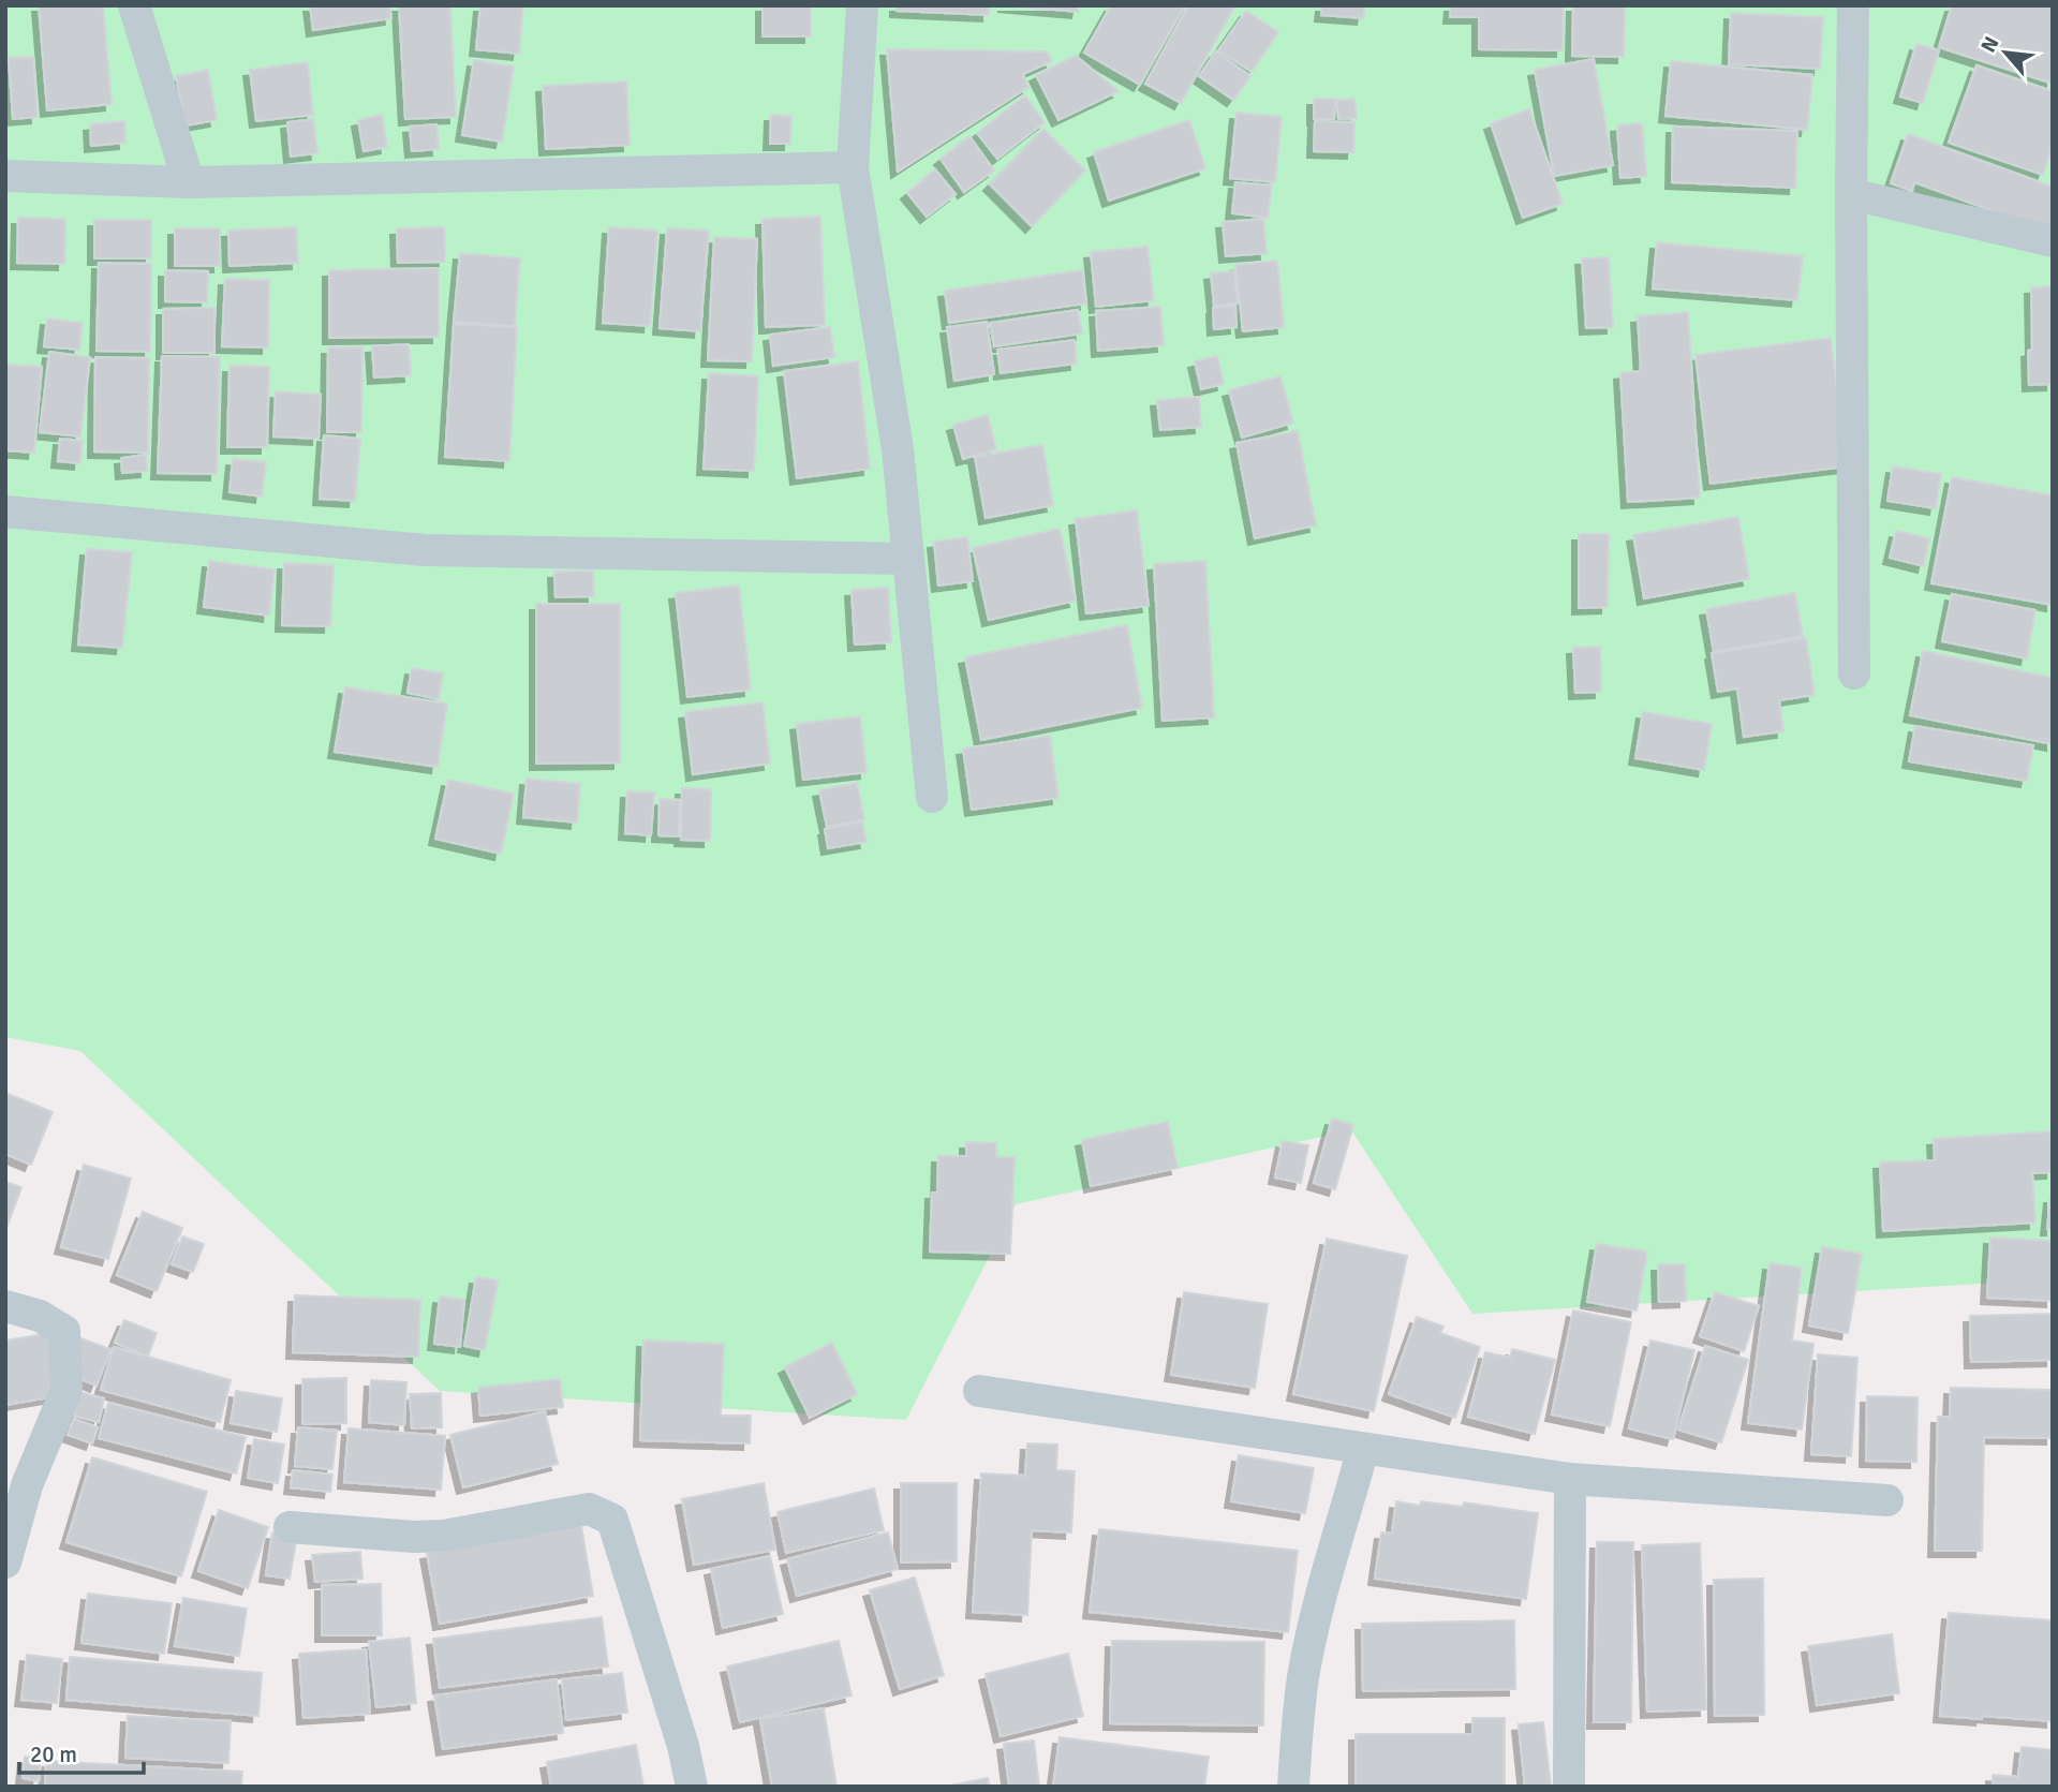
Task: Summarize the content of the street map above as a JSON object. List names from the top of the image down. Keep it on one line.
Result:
{"scale_bar":"20 m","north":"top left"}
